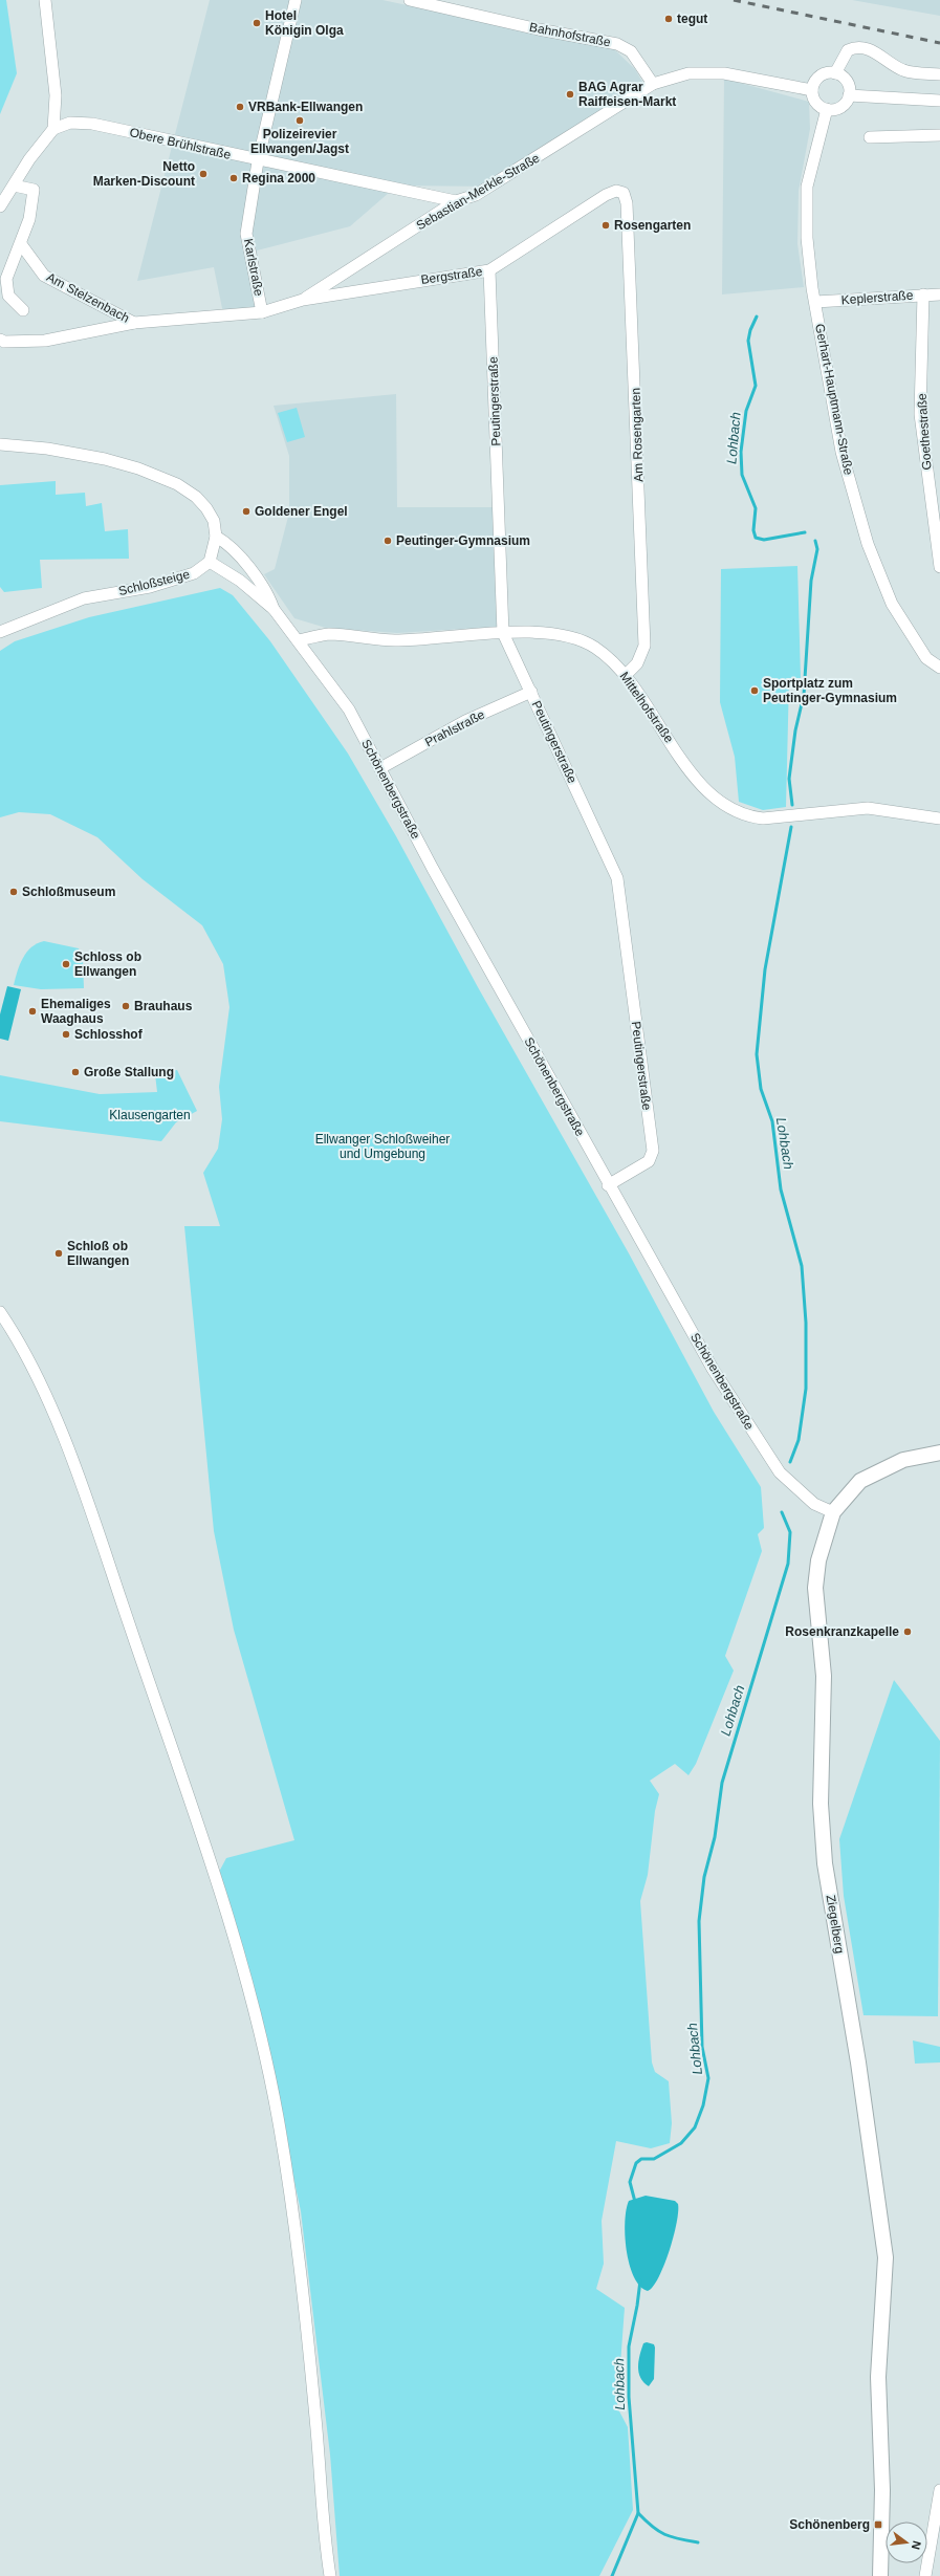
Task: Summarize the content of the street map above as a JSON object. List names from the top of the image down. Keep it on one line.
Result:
{"streets":{"main road":["Ziegelberg"],"street":["Bahnhofstraße","Obere Brühlstraße","Sebastian-Merkle-Straße","Karlstraße","Bergstraße","Am Stelzenbach","Keplerstraße","Gerhart-Hauptmann-Straße","Peutingerstraße","Goethestraße","Am Rosengarten","Schloßsteige","Mittelhofstraße","Prahlstraße","Schönenbergstraße"]},"crossings":[["Bahnhofstraße","Sebastian-Merkle-Straße"],["Obere Brühlstraße","Sebastian-Merkle-Straße"],["Obere Brühlstraße","Karlstraße"],["Sebastian-Merkle-Straße","Bergstraße"],["Karlstraße","Bergstraße"],["Bergstraße","Peutingerstraße"],["Bergstraße","Am Rosengarten"],["Keplerstraße","Gerhart-Hauptmann-Straße"],["Keplerstraße","Goethestraße"],["Peutingerstraße","Mittelhofstraße"],["Peutingerstraße","Prahlstraße"],["Peutingerstraße","Schönenbergstraße"],["Am Rosengarten","Mittelhofstraße"],["Mittelhofstraße","Schönenbergstraße"],["Prahlstraße","Schönenbergstraße"],["Schönenbergstraße","Ziegelberg"]],"water":["Lohbach"],"parks":["Klausengarten","Ellwanger Schloßweiher und Umgebung"],"places":{"other":["tegut","Hotel Königin Olga","BAG Agrar Raiffeisen-Markt","VRBank-Ellwangen","Polizeirevier Ellwangen/Jagst","Netto Marken-Discount","Regina 2000","Rosengarten","Goldener Engel","Peutinger-Gymnasium","Sportplatz zum Peutinger-Gymnasium","Schloßmuseum","Schloss ob Ellwangen","Brauhaus","Ehemaliges Waaghaus","Schlosshof","Große Stallung","Schloß ob Ellwangen","Rosenkranzkapelle"],"transit":["Schönenberg"]},"north":"right"}
